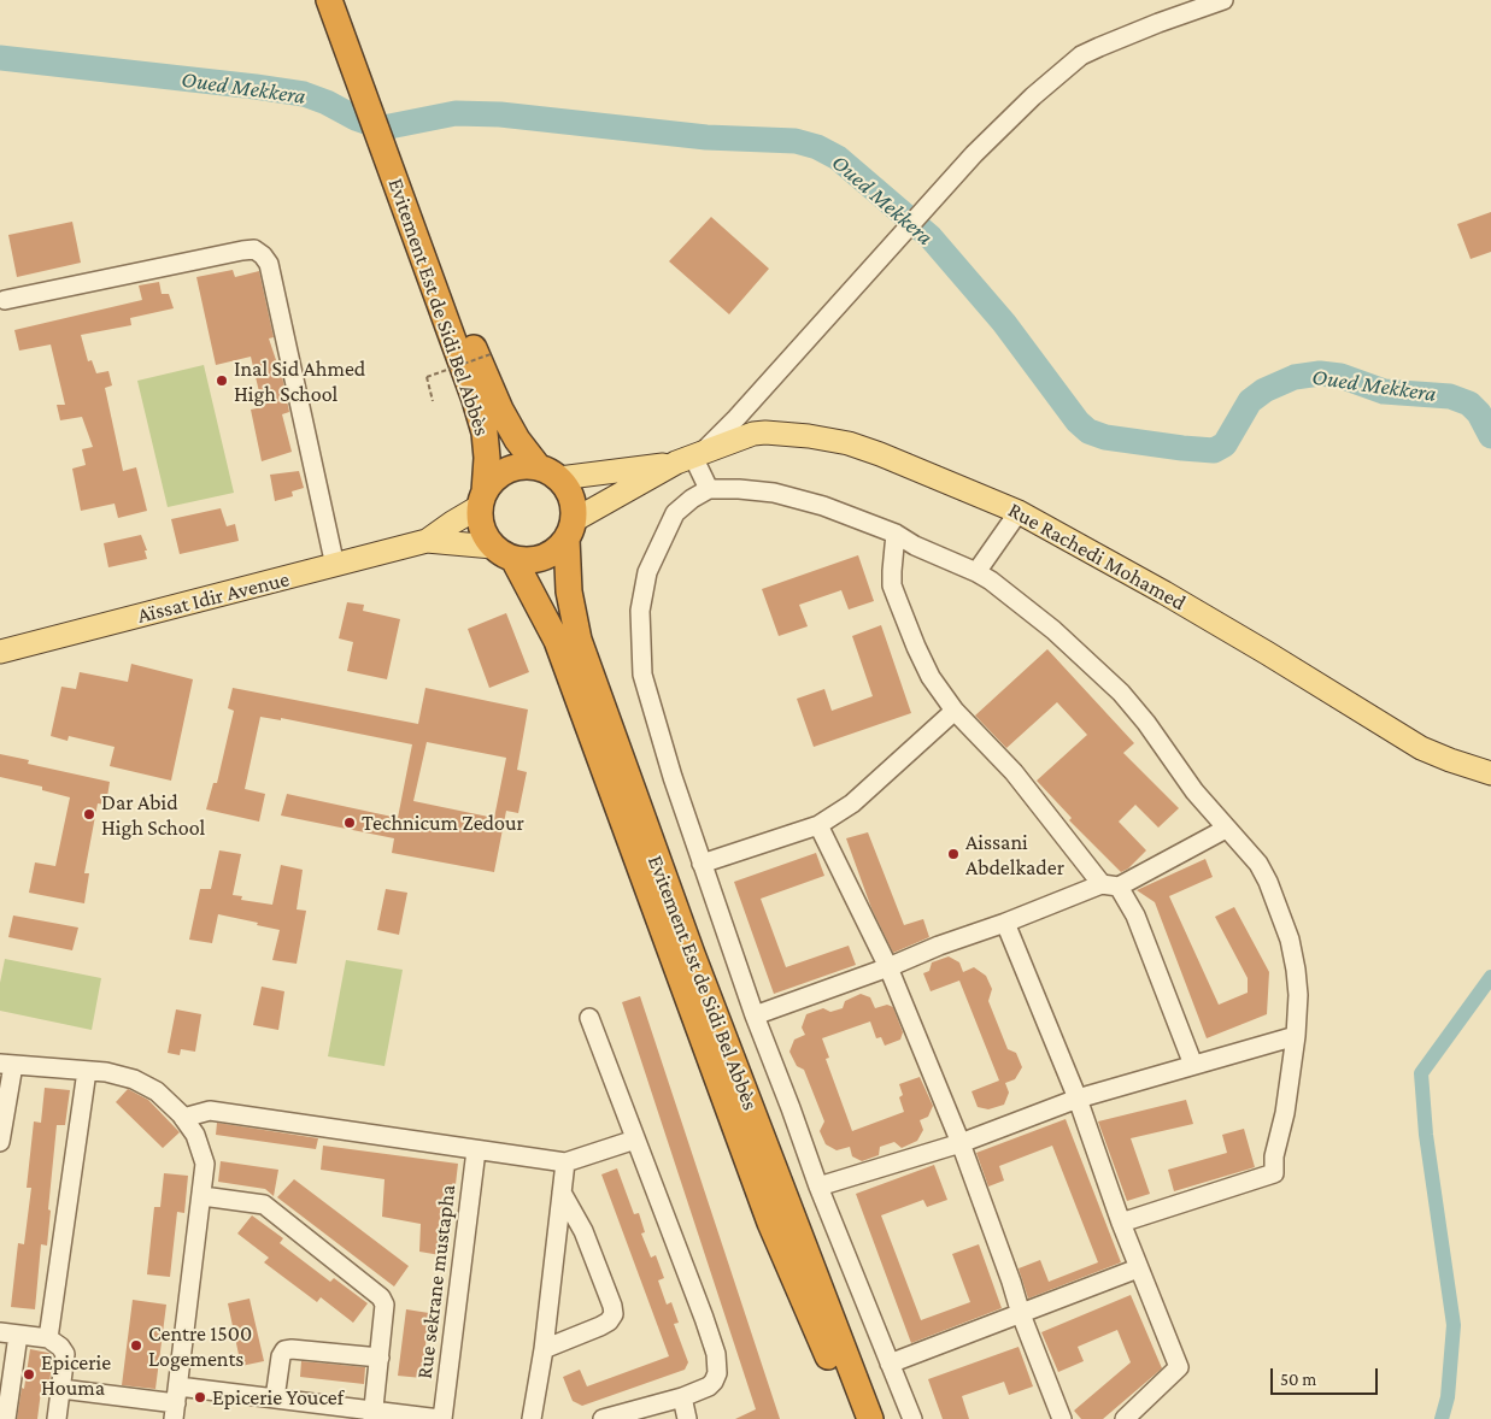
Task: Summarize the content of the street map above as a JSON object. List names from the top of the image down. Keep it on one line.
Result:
{"streets":{"highway":["Evitement Est de Sidi Bel Abbès"],"main road":["Rue Rachedi Mohamed","Aïssat Idir Avenue"],"street":["Rue sekrane mustapha"]},"water":["Oued Mekkera"],"places":["Inal Sid Ahmed High School","Dar Abid High School","Technicum Zedour","Aissani Abdelkader","Centre 1500 Logements","Epicerie Houma","Epicerie Youcef"],"scale_bar":"50 m"}
